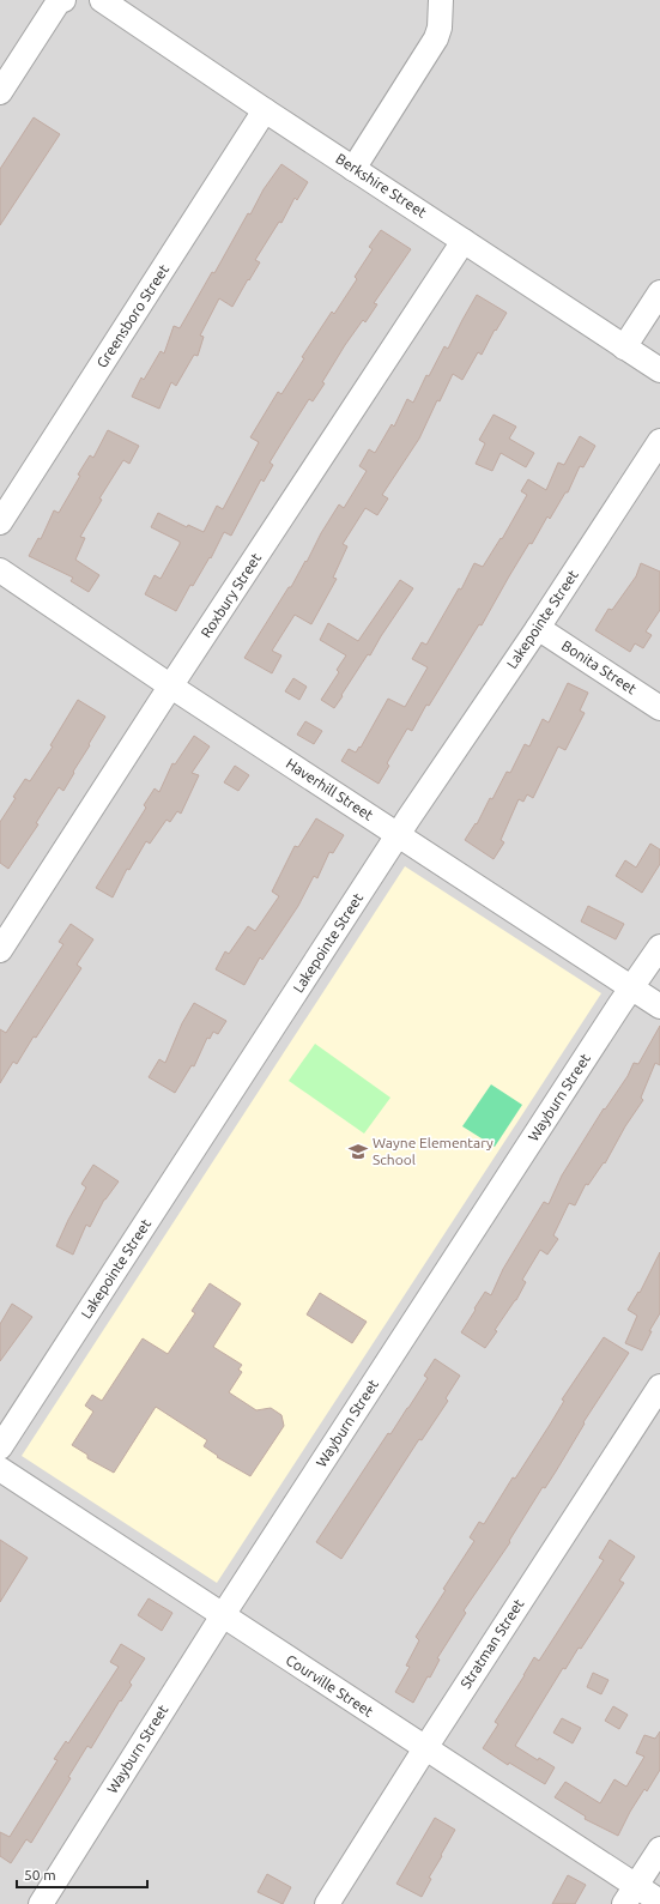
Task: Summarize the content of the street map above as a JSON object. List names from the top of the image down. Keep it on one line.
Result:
{"streets":{"street":["Berkshire Street","Greensboro Street","Roxbury Street","Lakepointe Street","Bonita Street","Haverhill Street","Wayburn Street","Stratman Street","Courville Street"]},"crossings":[["Berkshire Street","Greensboro Street"],["Berkshire Street","Roxbury Street"],["Roxbury Street","Haverhill Street"],["Lakepointe Street","Bonita Street"],["Lakepointe Street","Haverhill Street"],["Haverhill Street","Wayburn Street"],["Wayburn Street","Courville Street"],["Stratman Street","Courville Street"]],"places":{"school or university":["Wayne Elementary School"]},"scale_bar":"50 m"}
